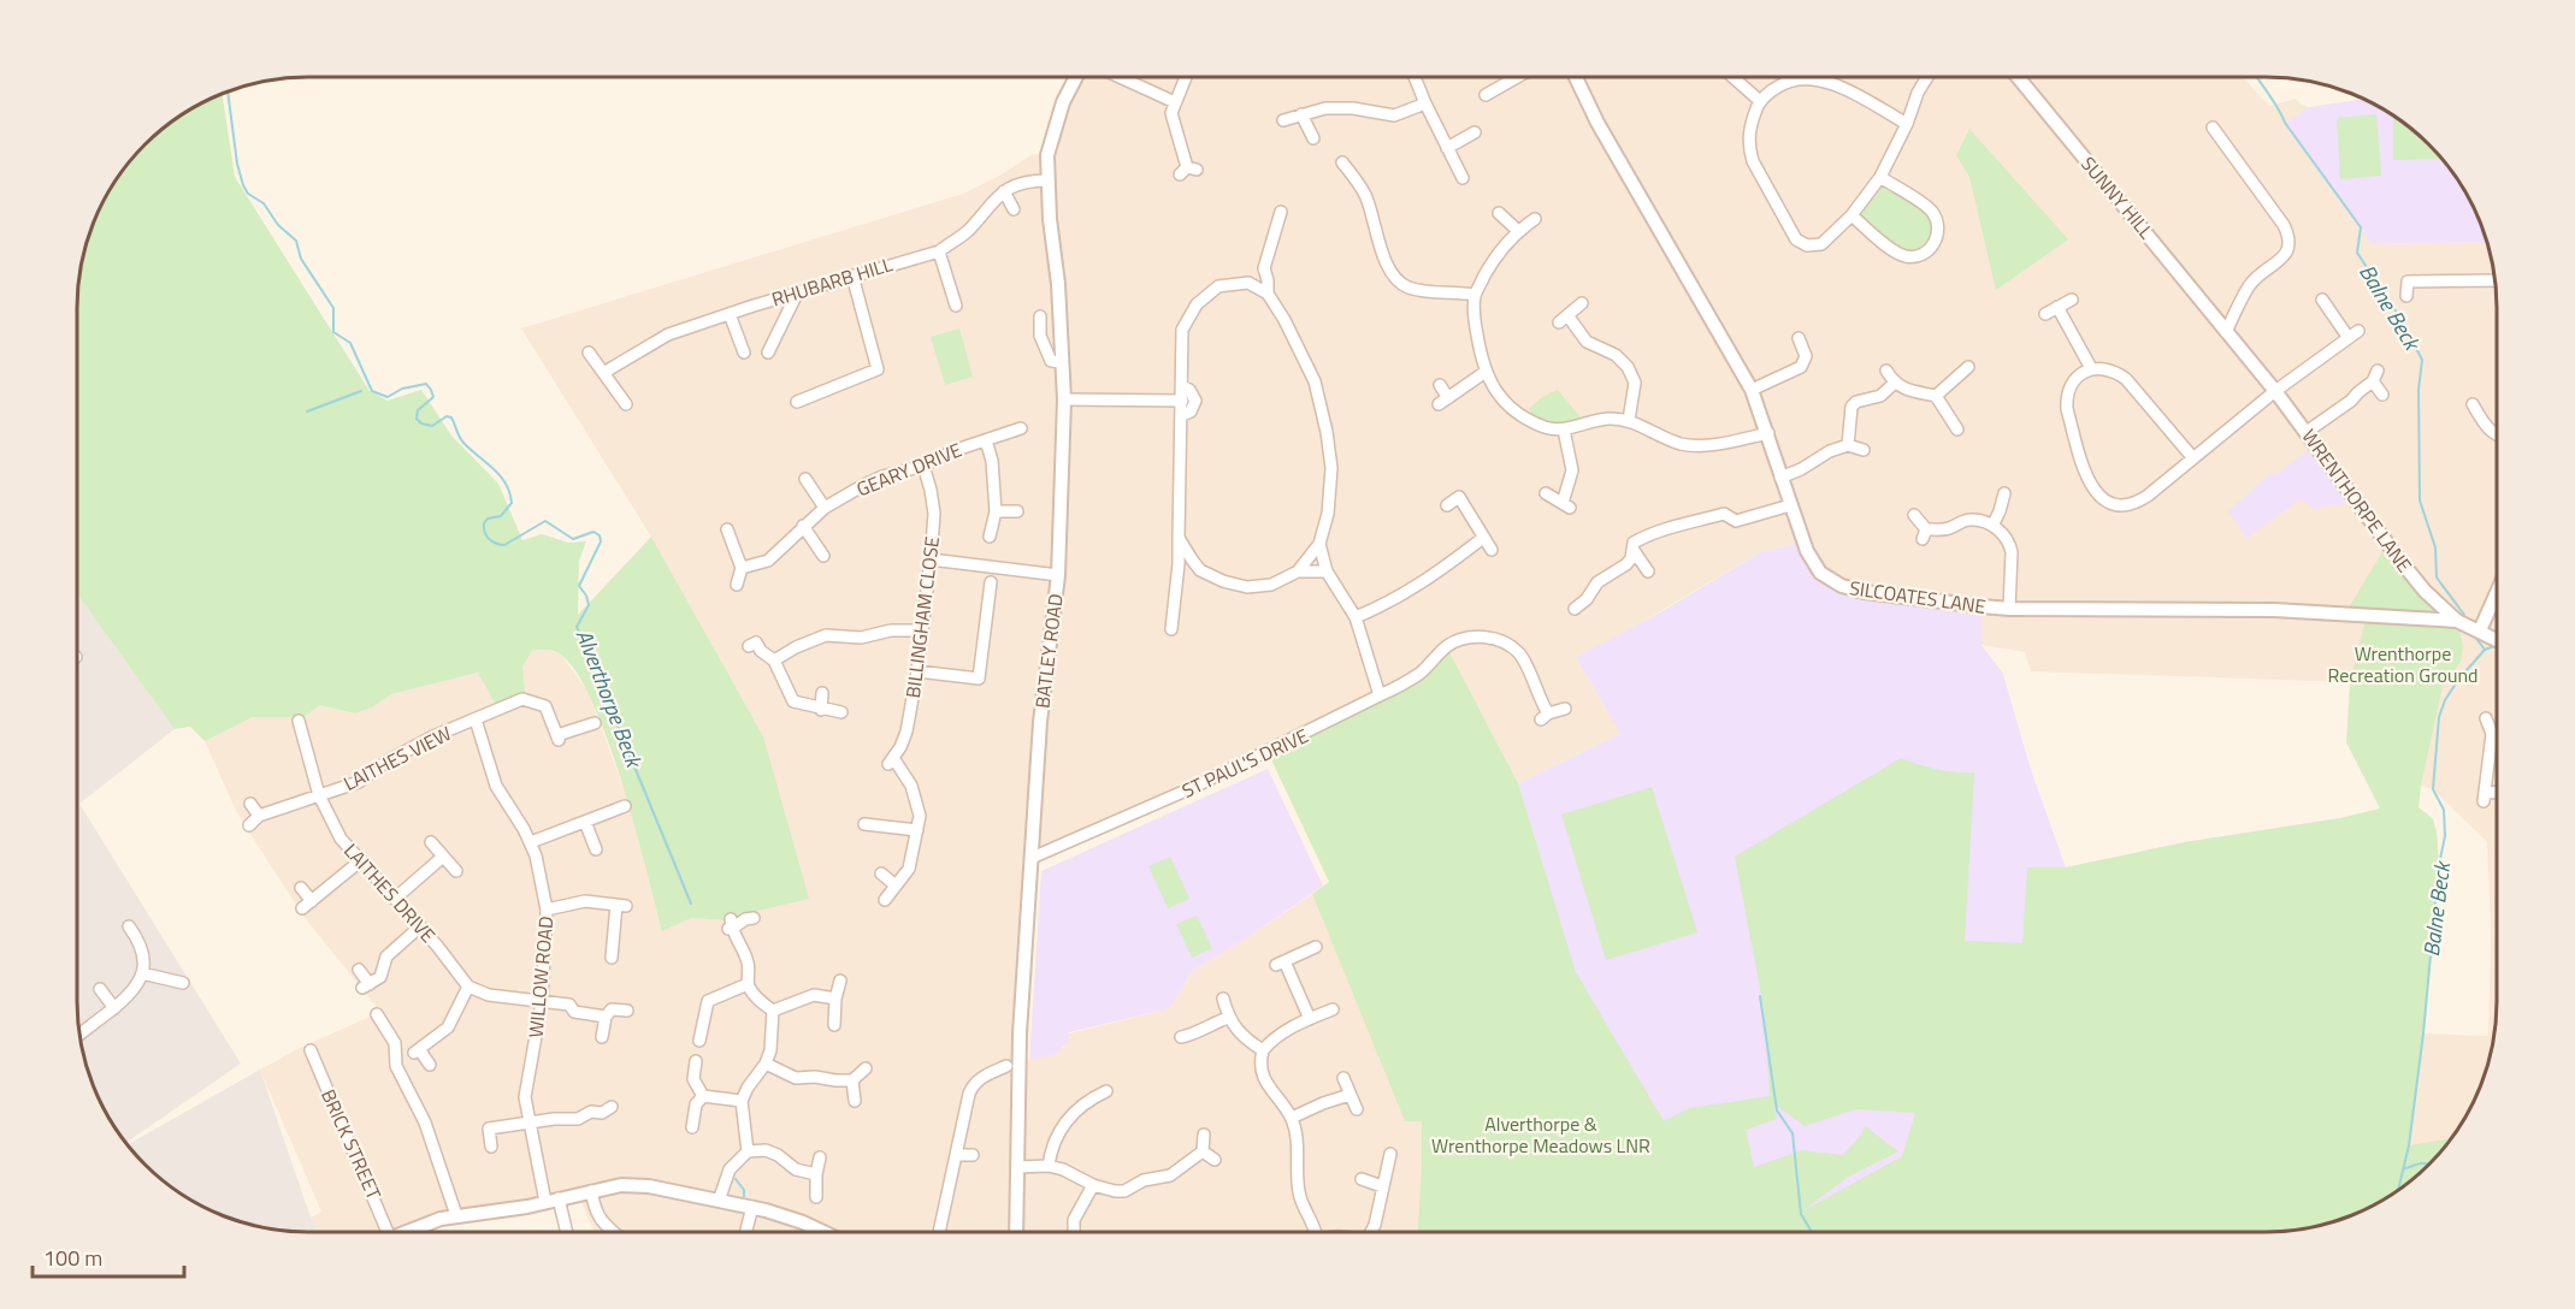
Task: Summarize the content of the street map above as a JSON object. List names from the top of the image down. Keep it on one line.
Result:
{"streets":{"street":["SUNNY HILL","RHUBARB HILL","GEARY DRIVE","WRENTHORPE LANE","SILCOATES LANE","BILLINGHAM CLOSE","BATLEY ROAD","LAITHES VIEW","ST PAUL'S DRIVE","LAITHES DRIVE","WILLOW ROAD","BRICK STREET"]},"crossings":[["SUNNY HILL","WRENTHORPE LANE"],["RHUBARB HILL","BATLEY ROAD"],["GEARY DRIVE","BILLINGHAM CLOSE"],["WRENTHORPE LANE","SILCOATES LANE"],["BATLEY ROAD","ST PAUL'S DRIVE"],["LAITHES VIEW","LAITHES DRIVE"],["LAITHES VIEW","WILLOW ROAD"]],"water":["Balne Beck","Alverthorpe Beck"],"parks":["Wrenthorpe Recreation Ground","Alverthorpe & Wrenthorpe Meadows LNR"],"scale_bar":"100 m"}
